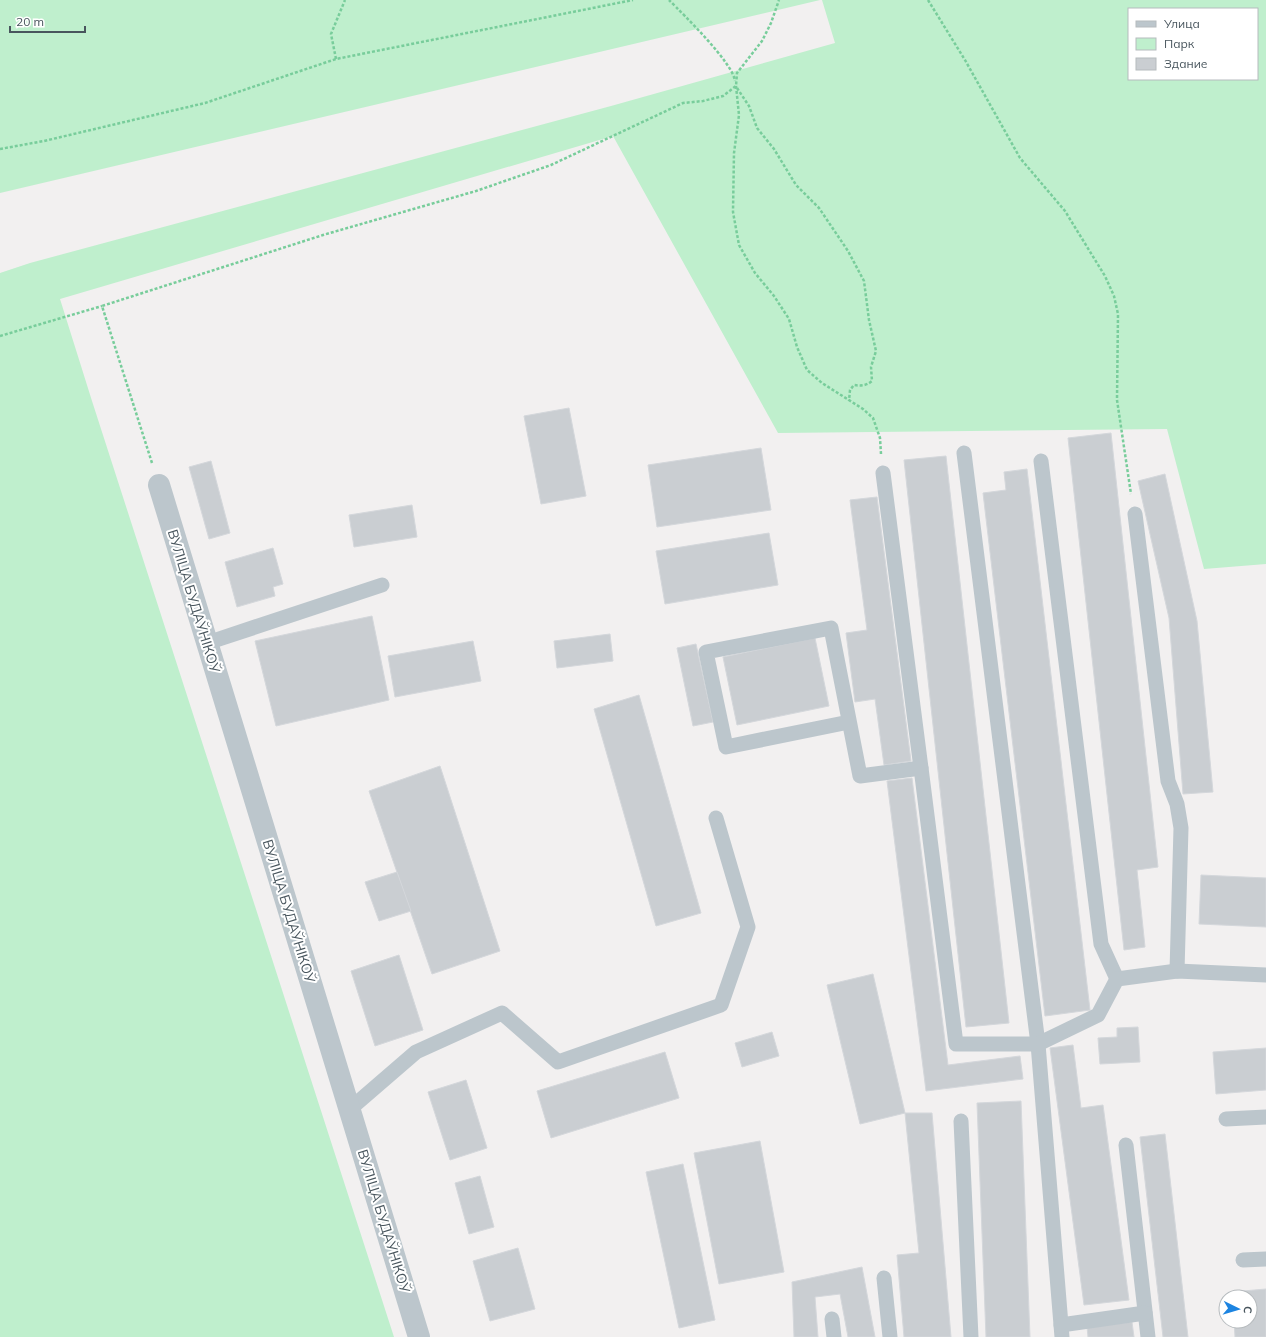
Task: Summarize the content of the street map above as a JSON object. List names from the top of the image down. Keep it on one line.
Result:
{"streets":{"street":["ВУЛІЦА БУДАЎНІКОЎ"]},"legend":["Улица","Парк","Здание"],"scale_bar":"20 m","north":"right"}
